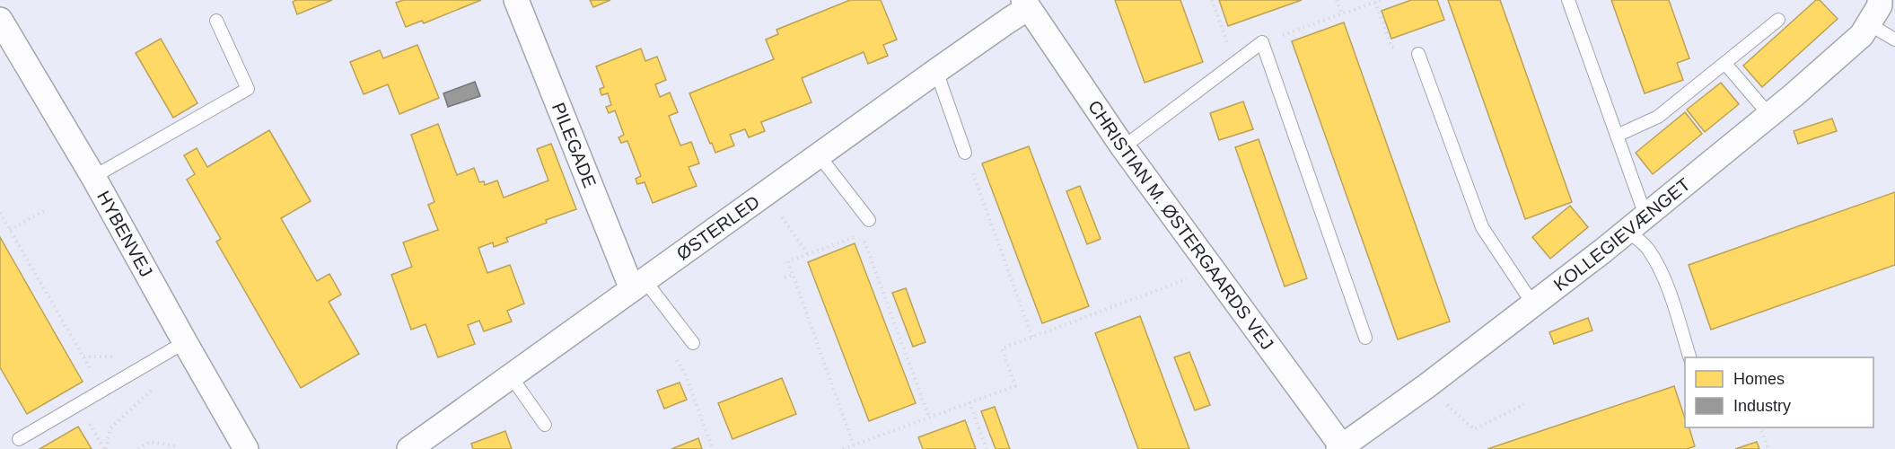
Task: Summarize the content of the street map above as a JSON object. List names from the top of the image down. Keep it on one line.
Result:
{"streets":{"street":["PILEGADE","CHRISTIAN M. ØSTERGAARDS VEJ","ØSTERLED","HYBENVEJ","KOLLEGIEVÆNGET"]},"crossings":[["PILEGADE","ØSTERLED"],["CHRISTIAN M. ØSTERGAARDS VEJ","ØSTERLED"],["CHRISTIAN M. ØSTERGAARDS VEJ","KOLLEGIEVÆNGET"]],"legend":["Homes","Industry"]}
